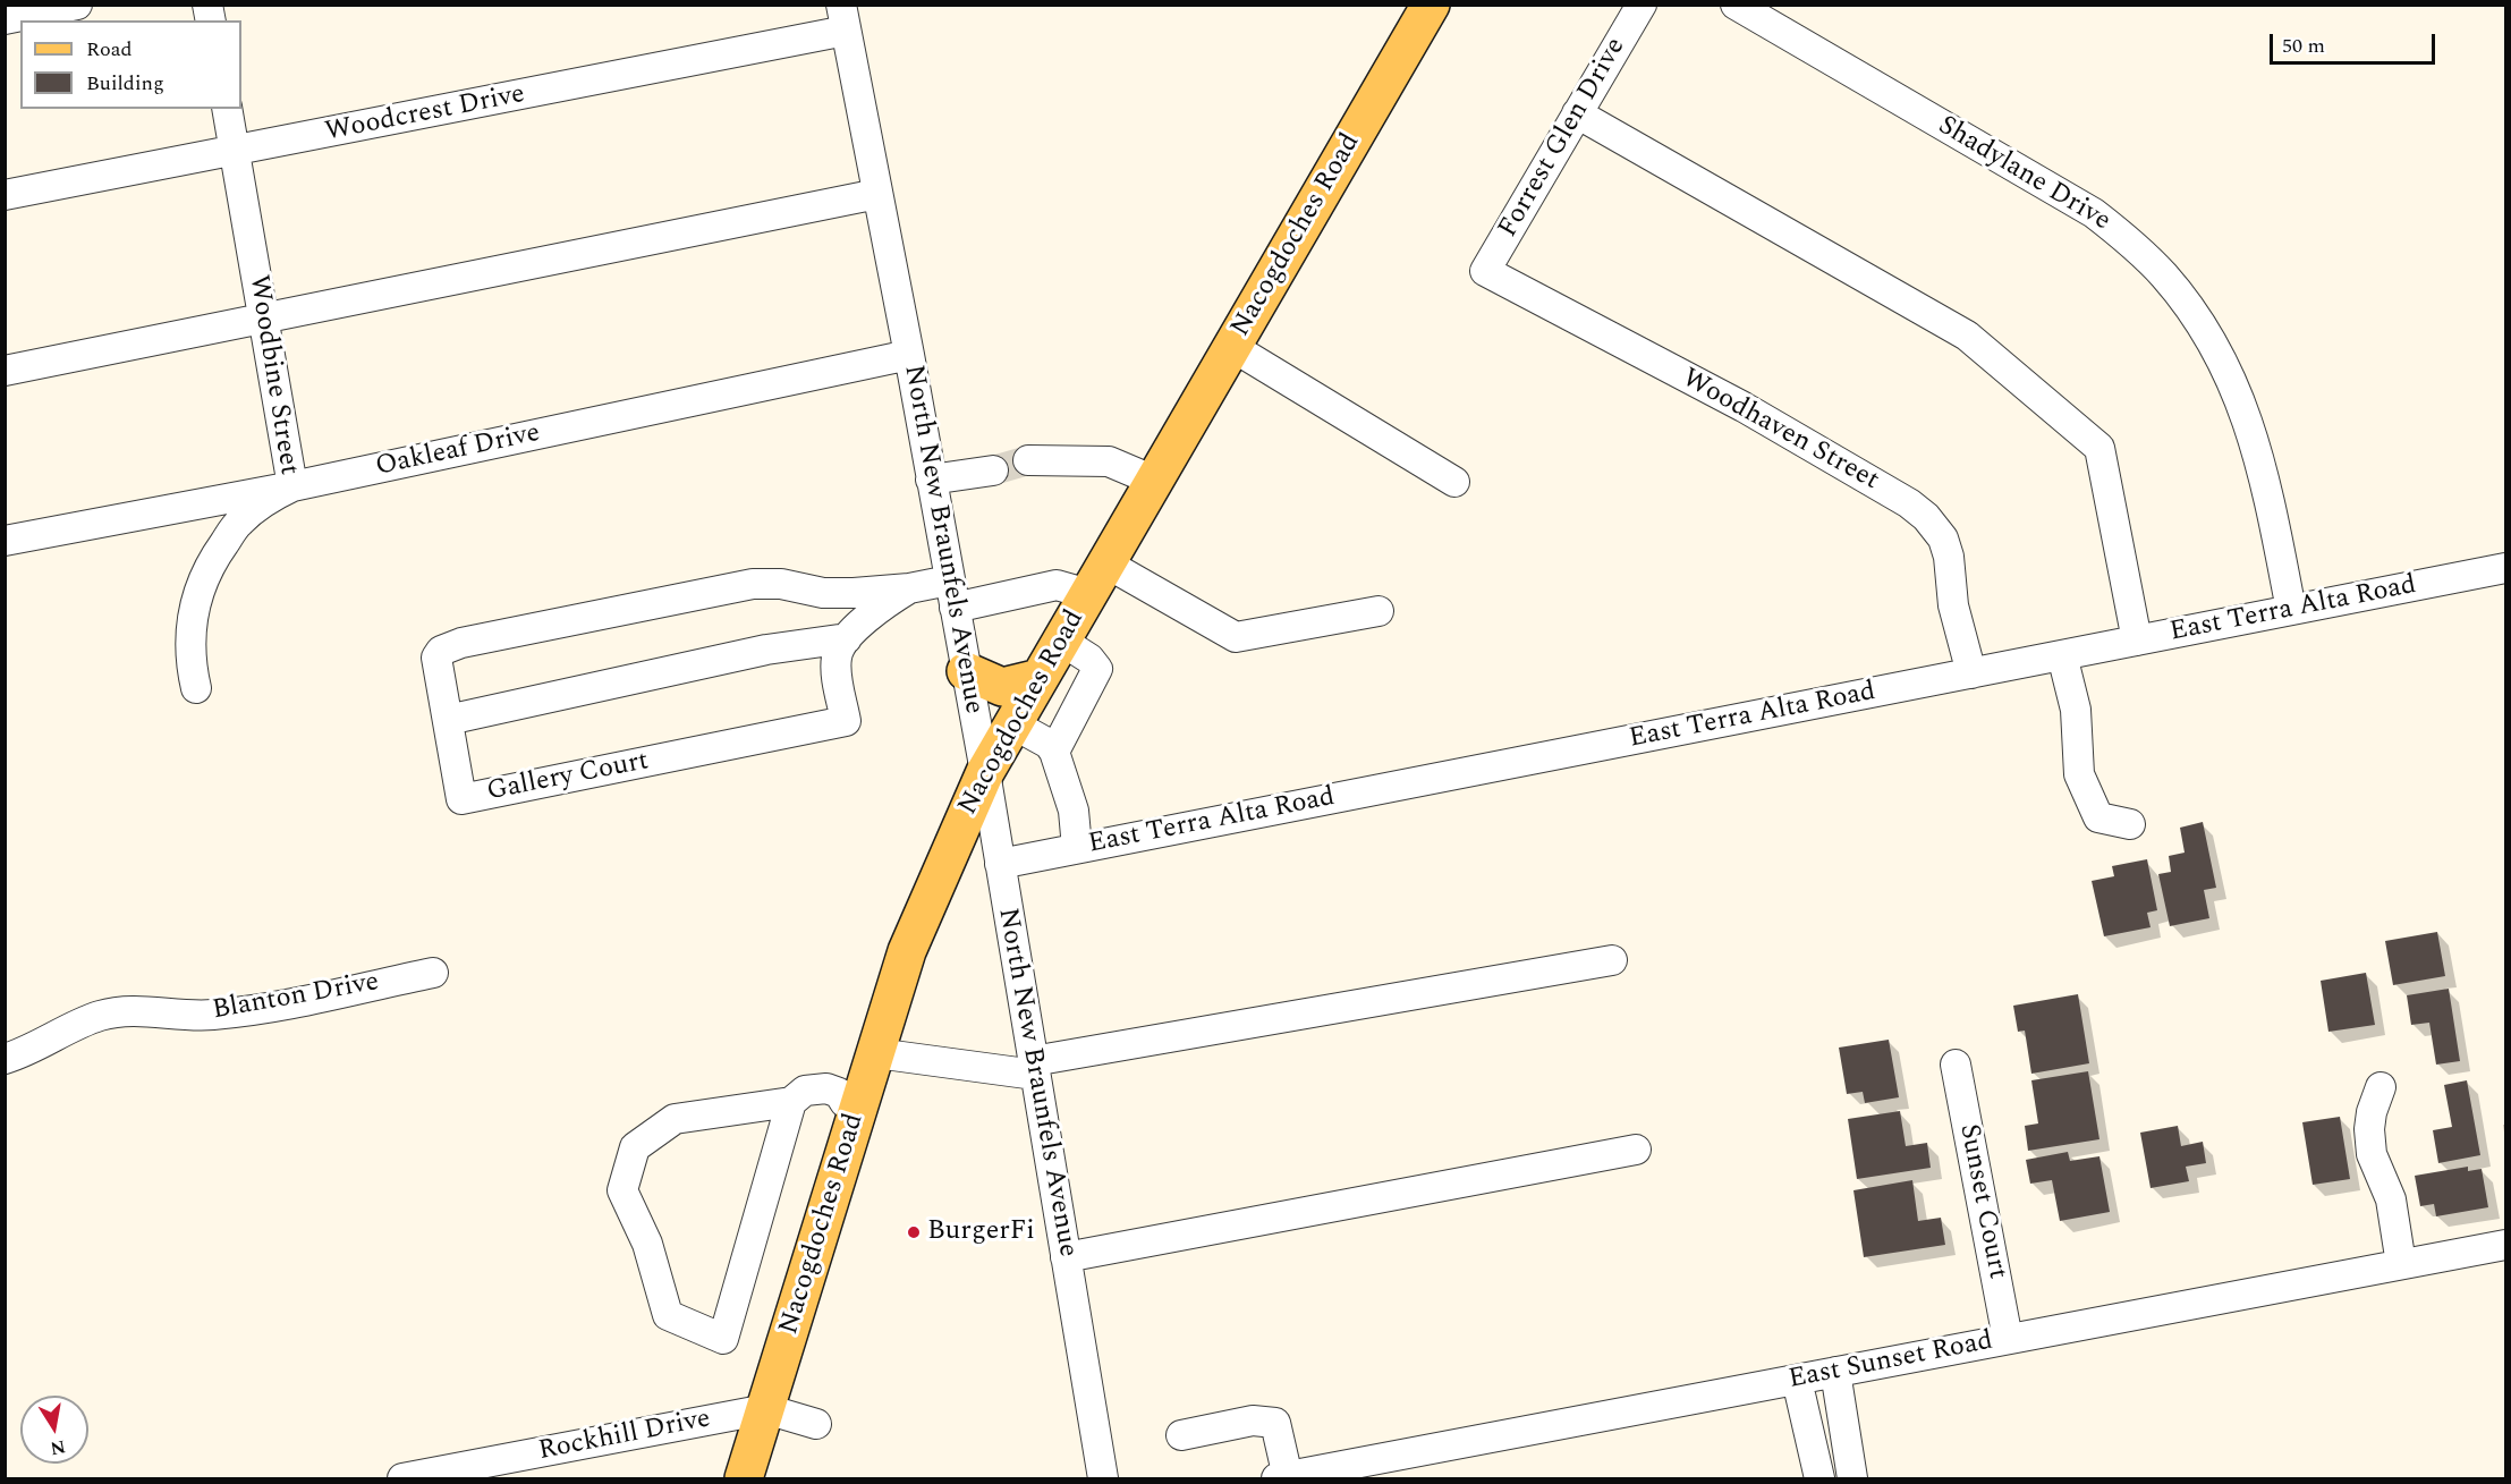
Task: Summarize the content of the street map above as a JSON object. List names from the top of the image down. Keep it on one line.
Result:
{"streets":{"main road":["Nacogdoches Road"],"street":["Woodcrest Drive","Forrest Glen Drive","Shadylane Drive","Woodbine Street","Woodhaven Street","Oakleaf Drive","North New Braunfels Avenue","East Terra Alta Road","Gallery Court","Blanton Drive","Sunset Court","East Sunset Road","Rockhill Drive"]},"crossings":[["Woodcrest Drive","Woodbine Street"],["Woodcrest Drive","North New Braunfels Avenue"],["Forrest Glen Drive","Woodhaven Street"],["Shadylane Drive","East Terra Alta Road"],["Nacogdoches Road","North New Braunfels Avenue"],["Nacogdoches Road","Gallery Court"],["Nacogdoches Road","Rockhill Drive"],["Woodbine Street","Oakleaf Drive"],["Woodhaven Street","East Terra Alta Road"],["Oakleaf Drive","North New Braunfels Avenue"],["North New Braunfels Avenue","East Terra Alta Road"],["North New Braunfels Avenue","Gallery Court"],["Sunset Court","East Sunset Road"]],"places":["BurgerFi"],"legend":["Road","Building"],"scale_bar":"50 m","north":"bottom"}
